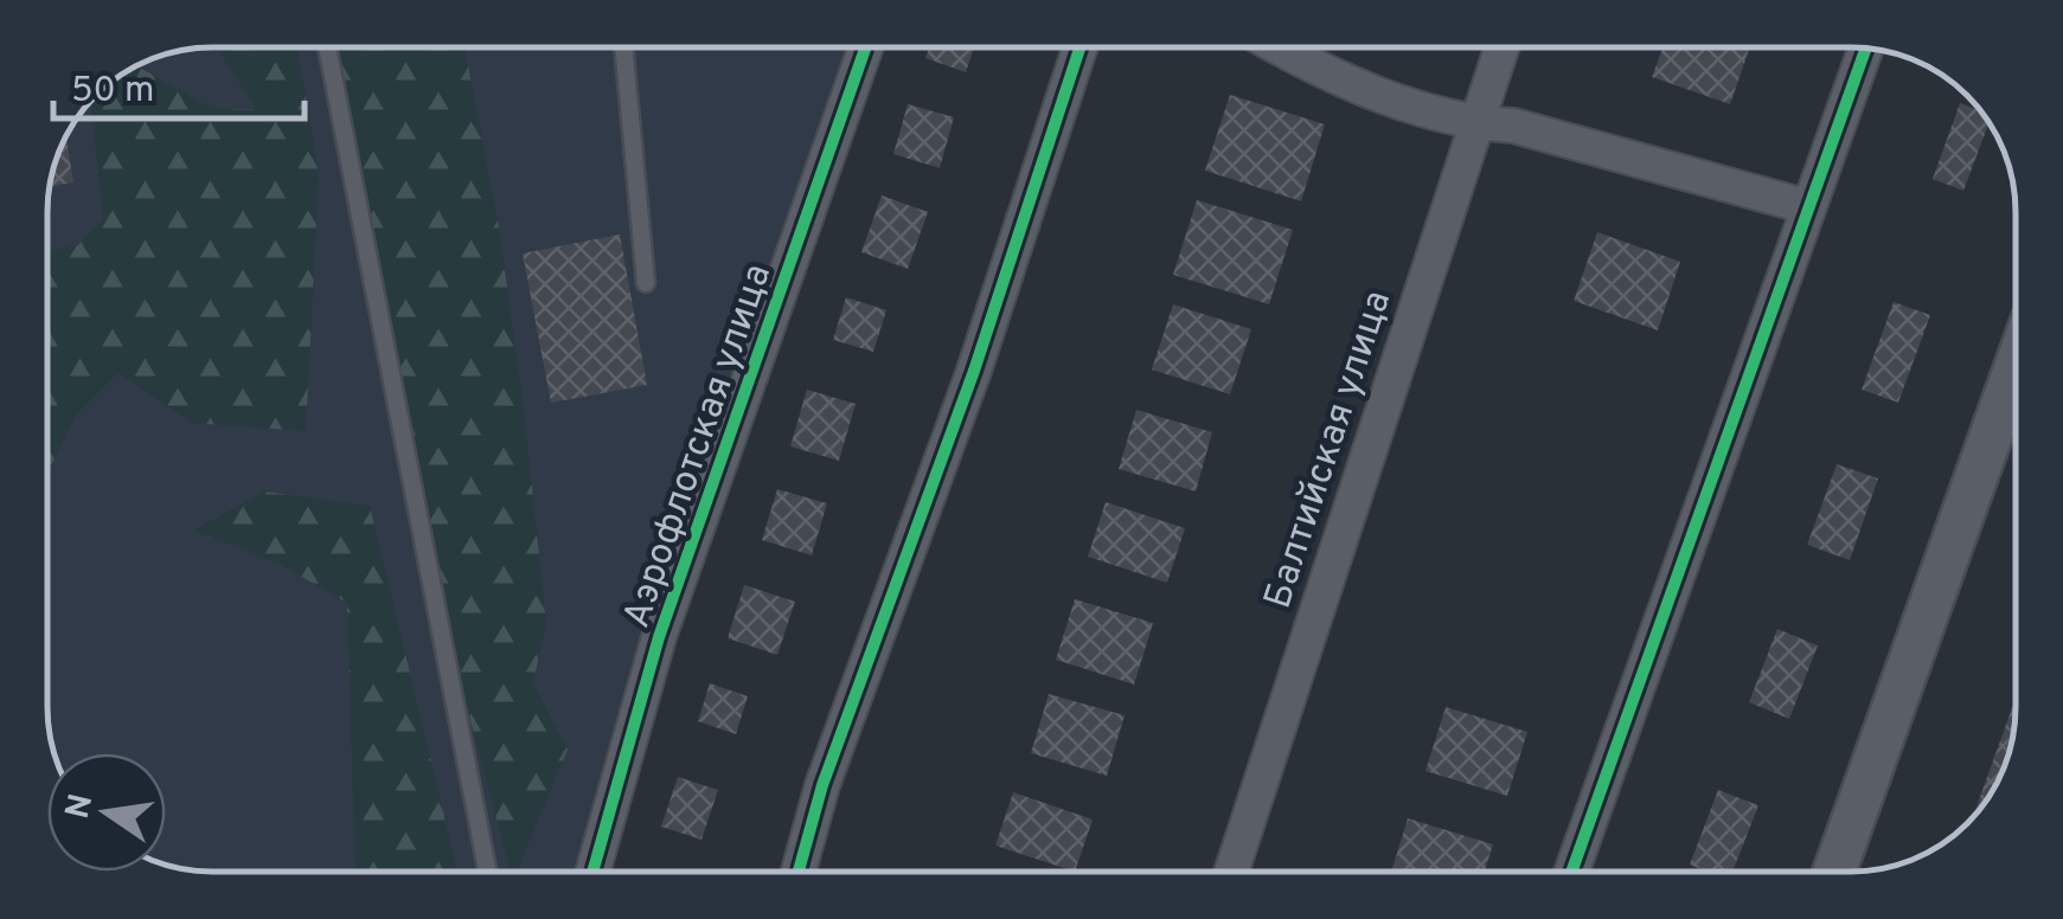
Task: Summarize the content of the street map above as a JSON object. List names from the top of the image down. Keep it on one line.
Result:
{"streets":{"street":["Аэрофлотская улица","Балтийская улица"]},"scale_bar":"50 m","north":"left"}
